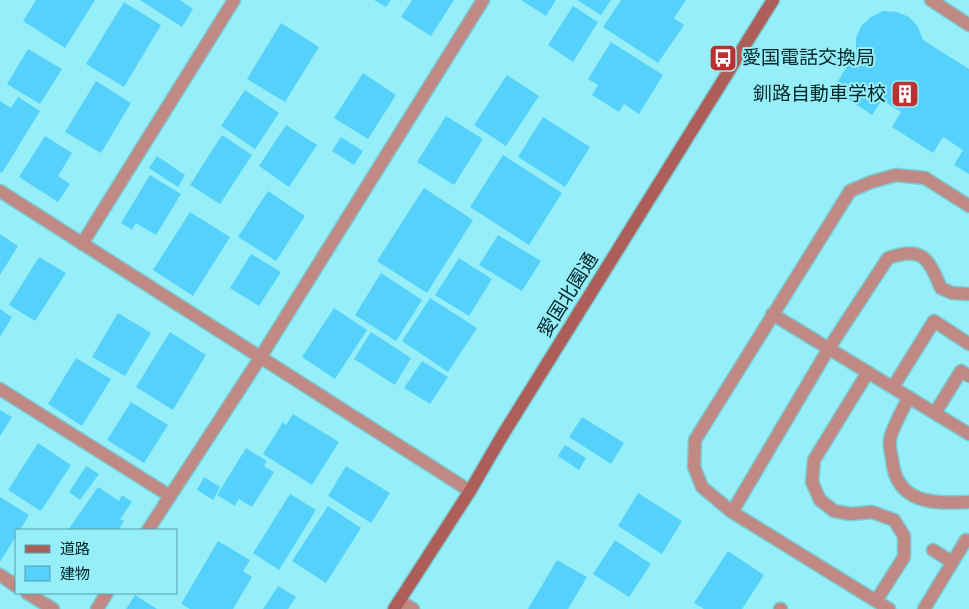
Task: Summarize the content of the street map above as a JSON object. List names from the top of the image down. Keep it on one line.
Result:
{"streets":{"street":["愛国北園通"]},"places":{"bus stop":["愛国電話交換局"],"building":["釧路自動車学校"]},"legend":["道路","建物"]}
